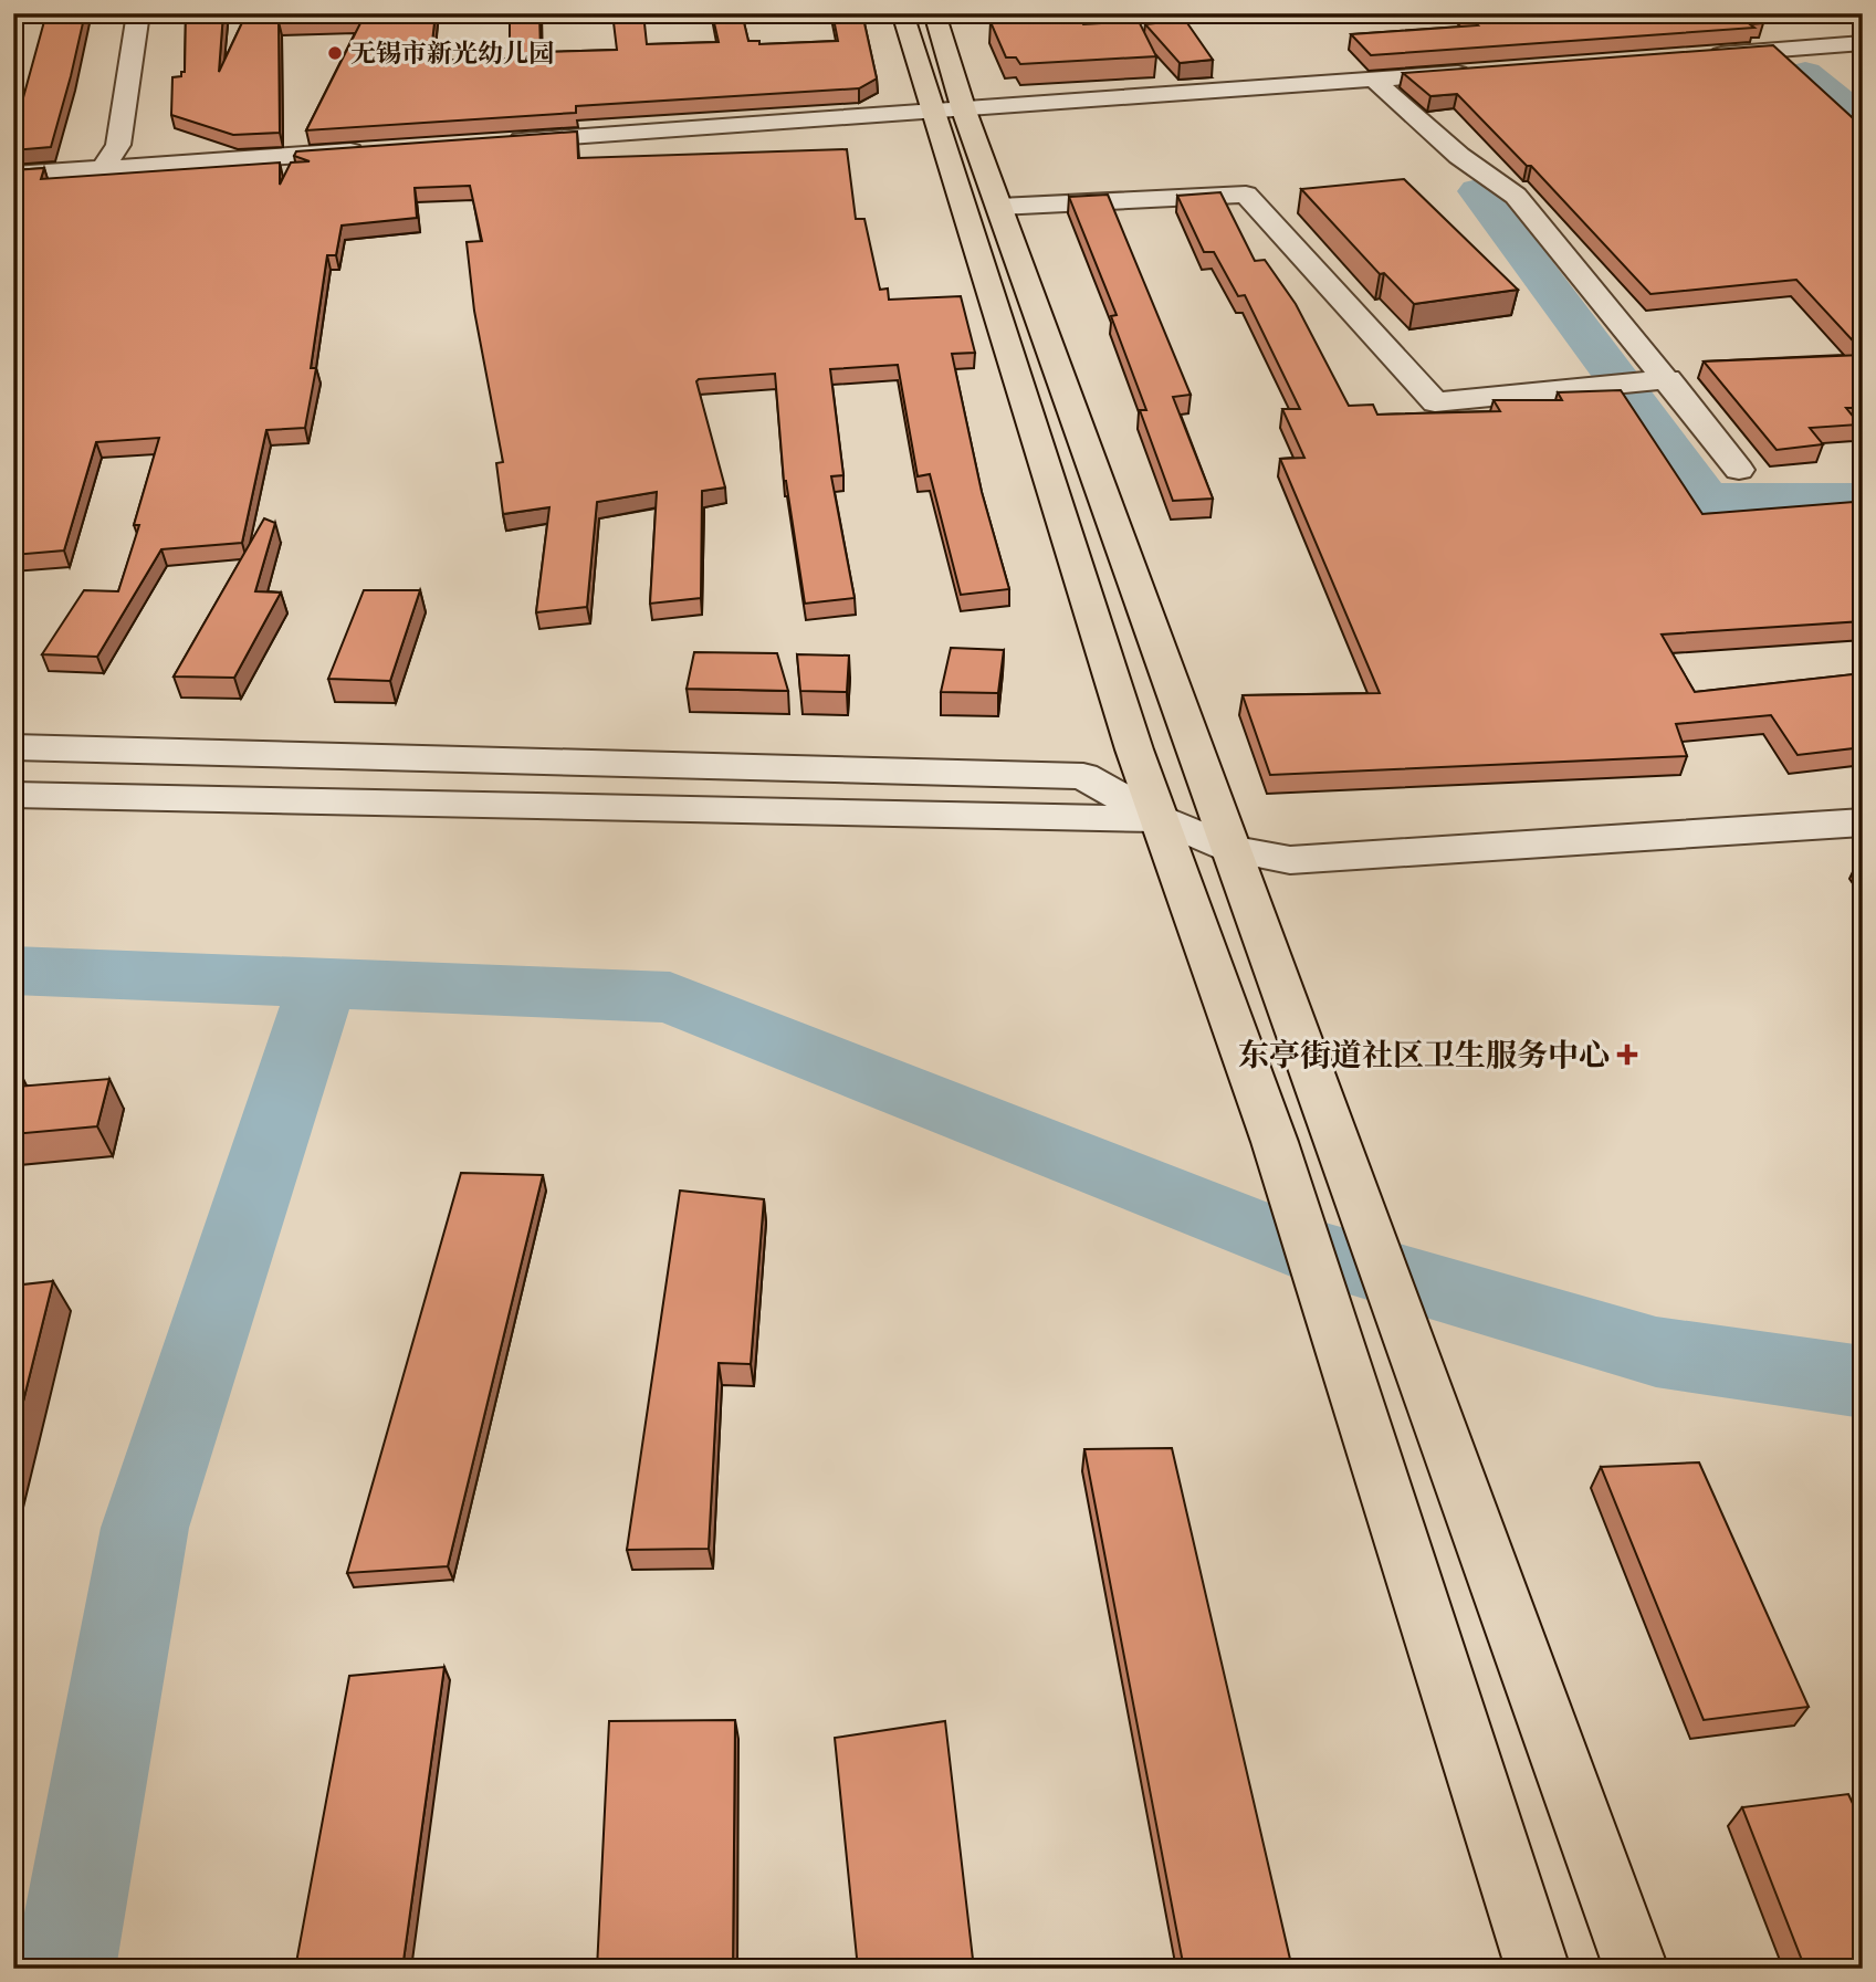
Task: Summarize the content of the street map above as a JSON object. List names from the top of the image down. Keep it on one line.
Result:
{"places":{"other":["无锡市新光幼儿园"],"health":["东亭街道社区卫生服务中心"]}}
